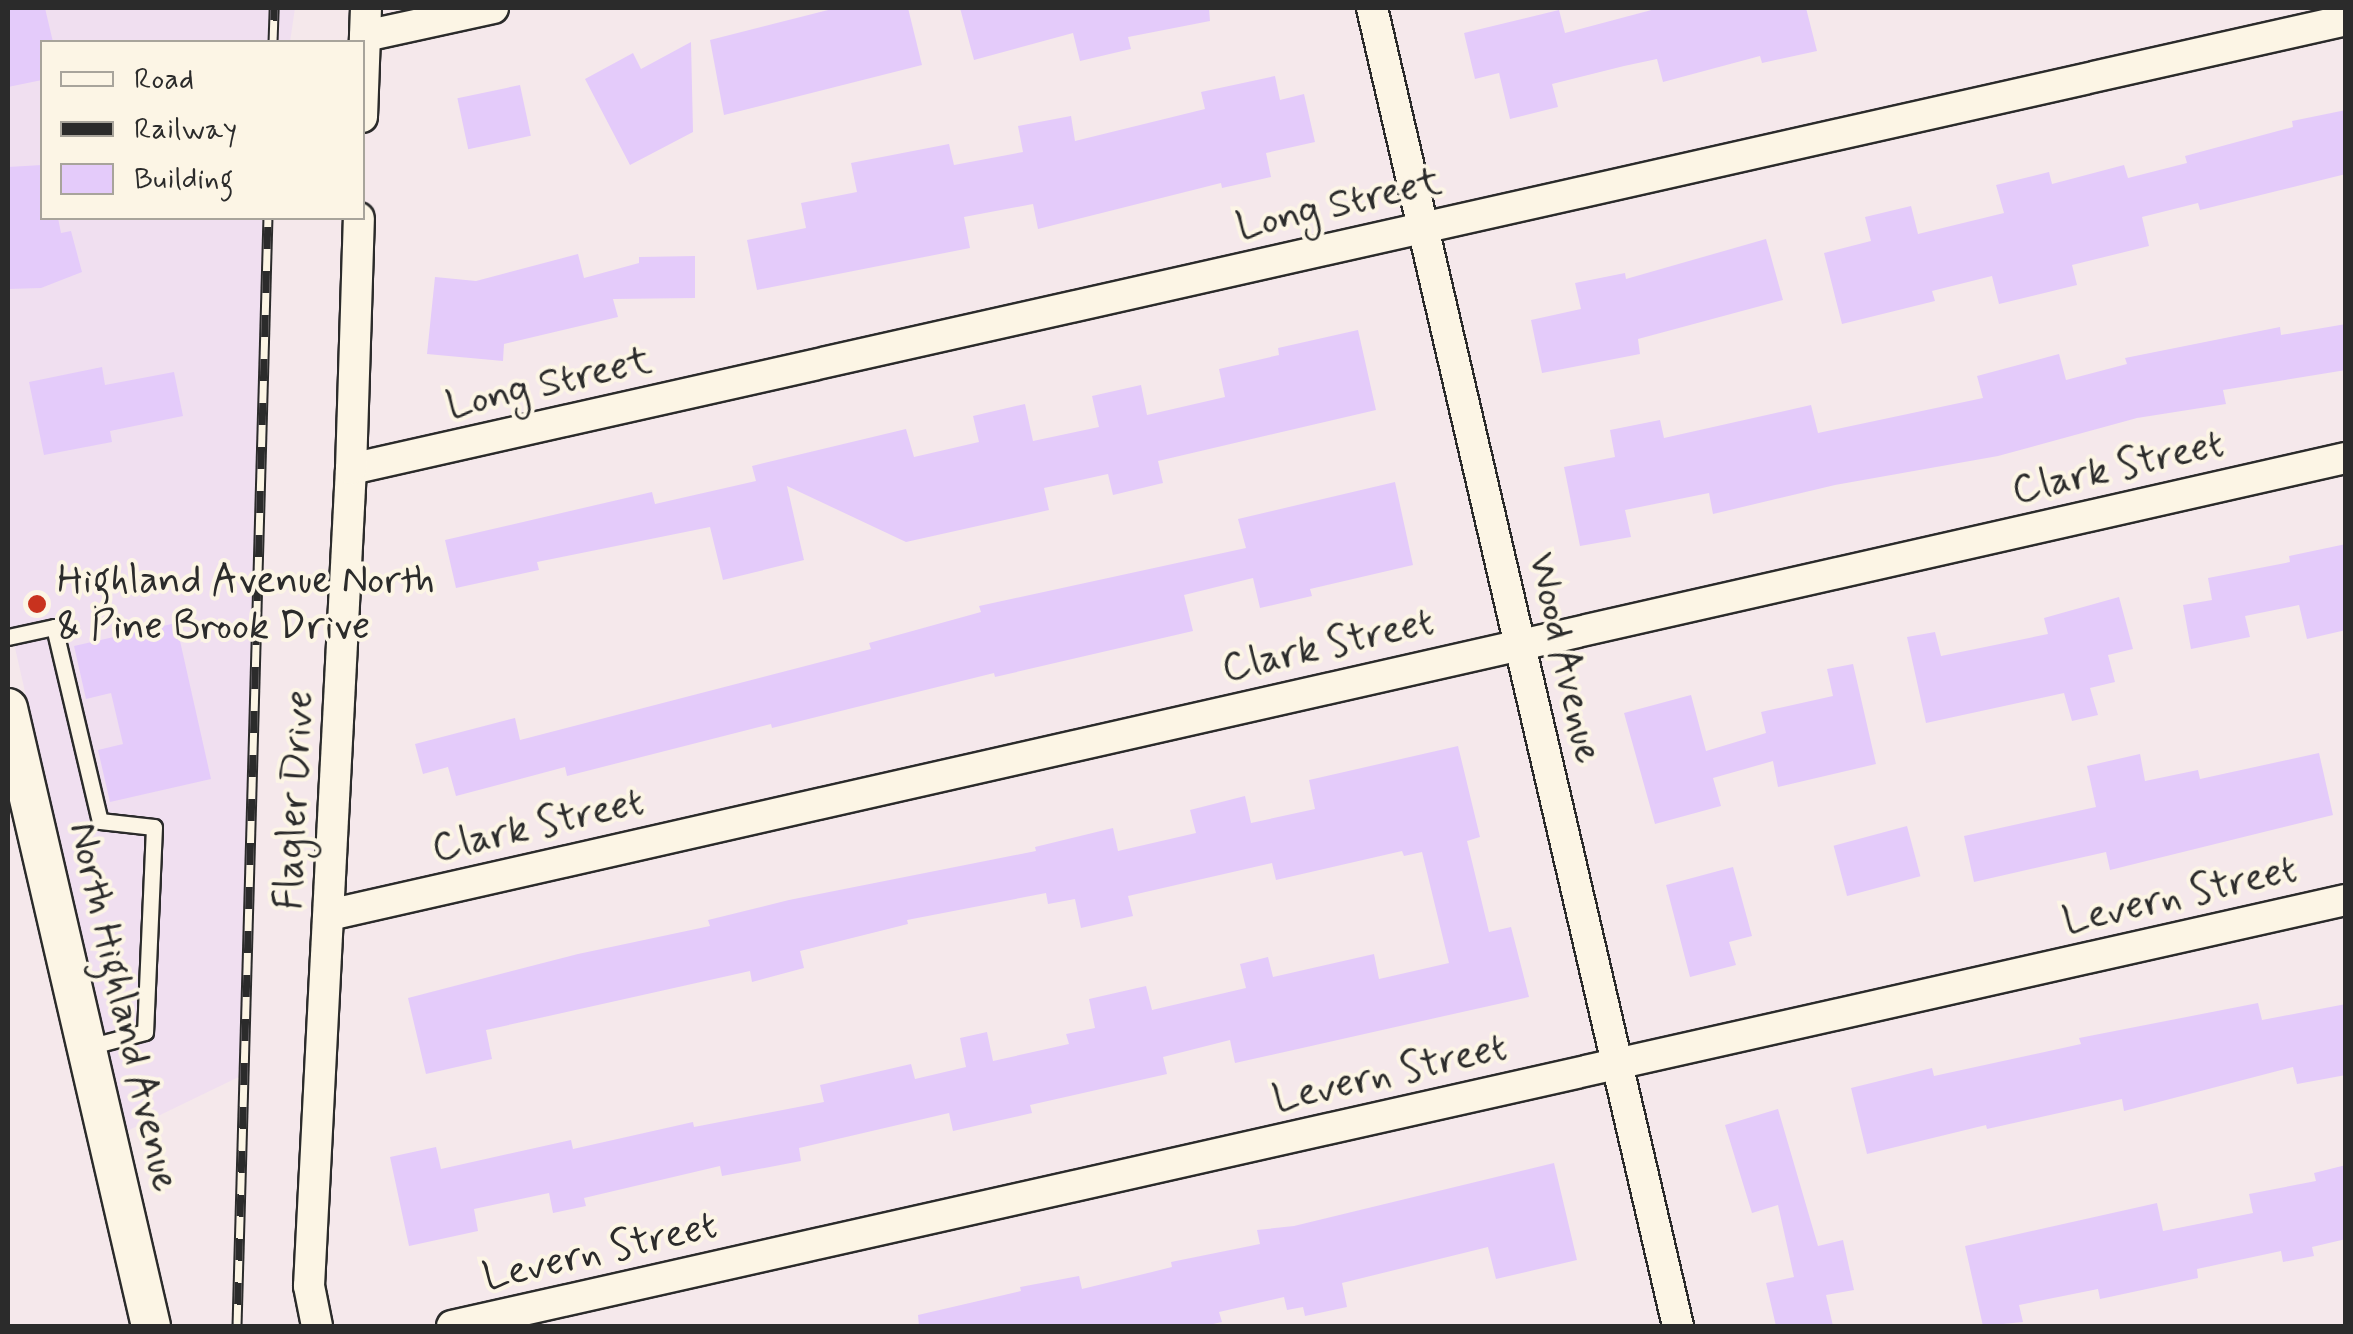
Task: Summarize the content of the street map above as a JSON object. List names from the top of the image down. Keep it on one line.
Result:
{"streets":{"street":["Long Street","Clark Street","Wood Avenue","Flagler Drive","Levern Street","North Highland Avenue"]},"crossings":[["Long Street","Wood Avenue"],["Long Street","Flagler Drive"],["Clark Street","Wood Avenue"],["Clark Street","Flagler Drive"],["Wood Avenue","Levern Street"]],"places":["Highland Avenue North & Pine Brook Drive"],"legend":["Road","Railway","Building"]}
